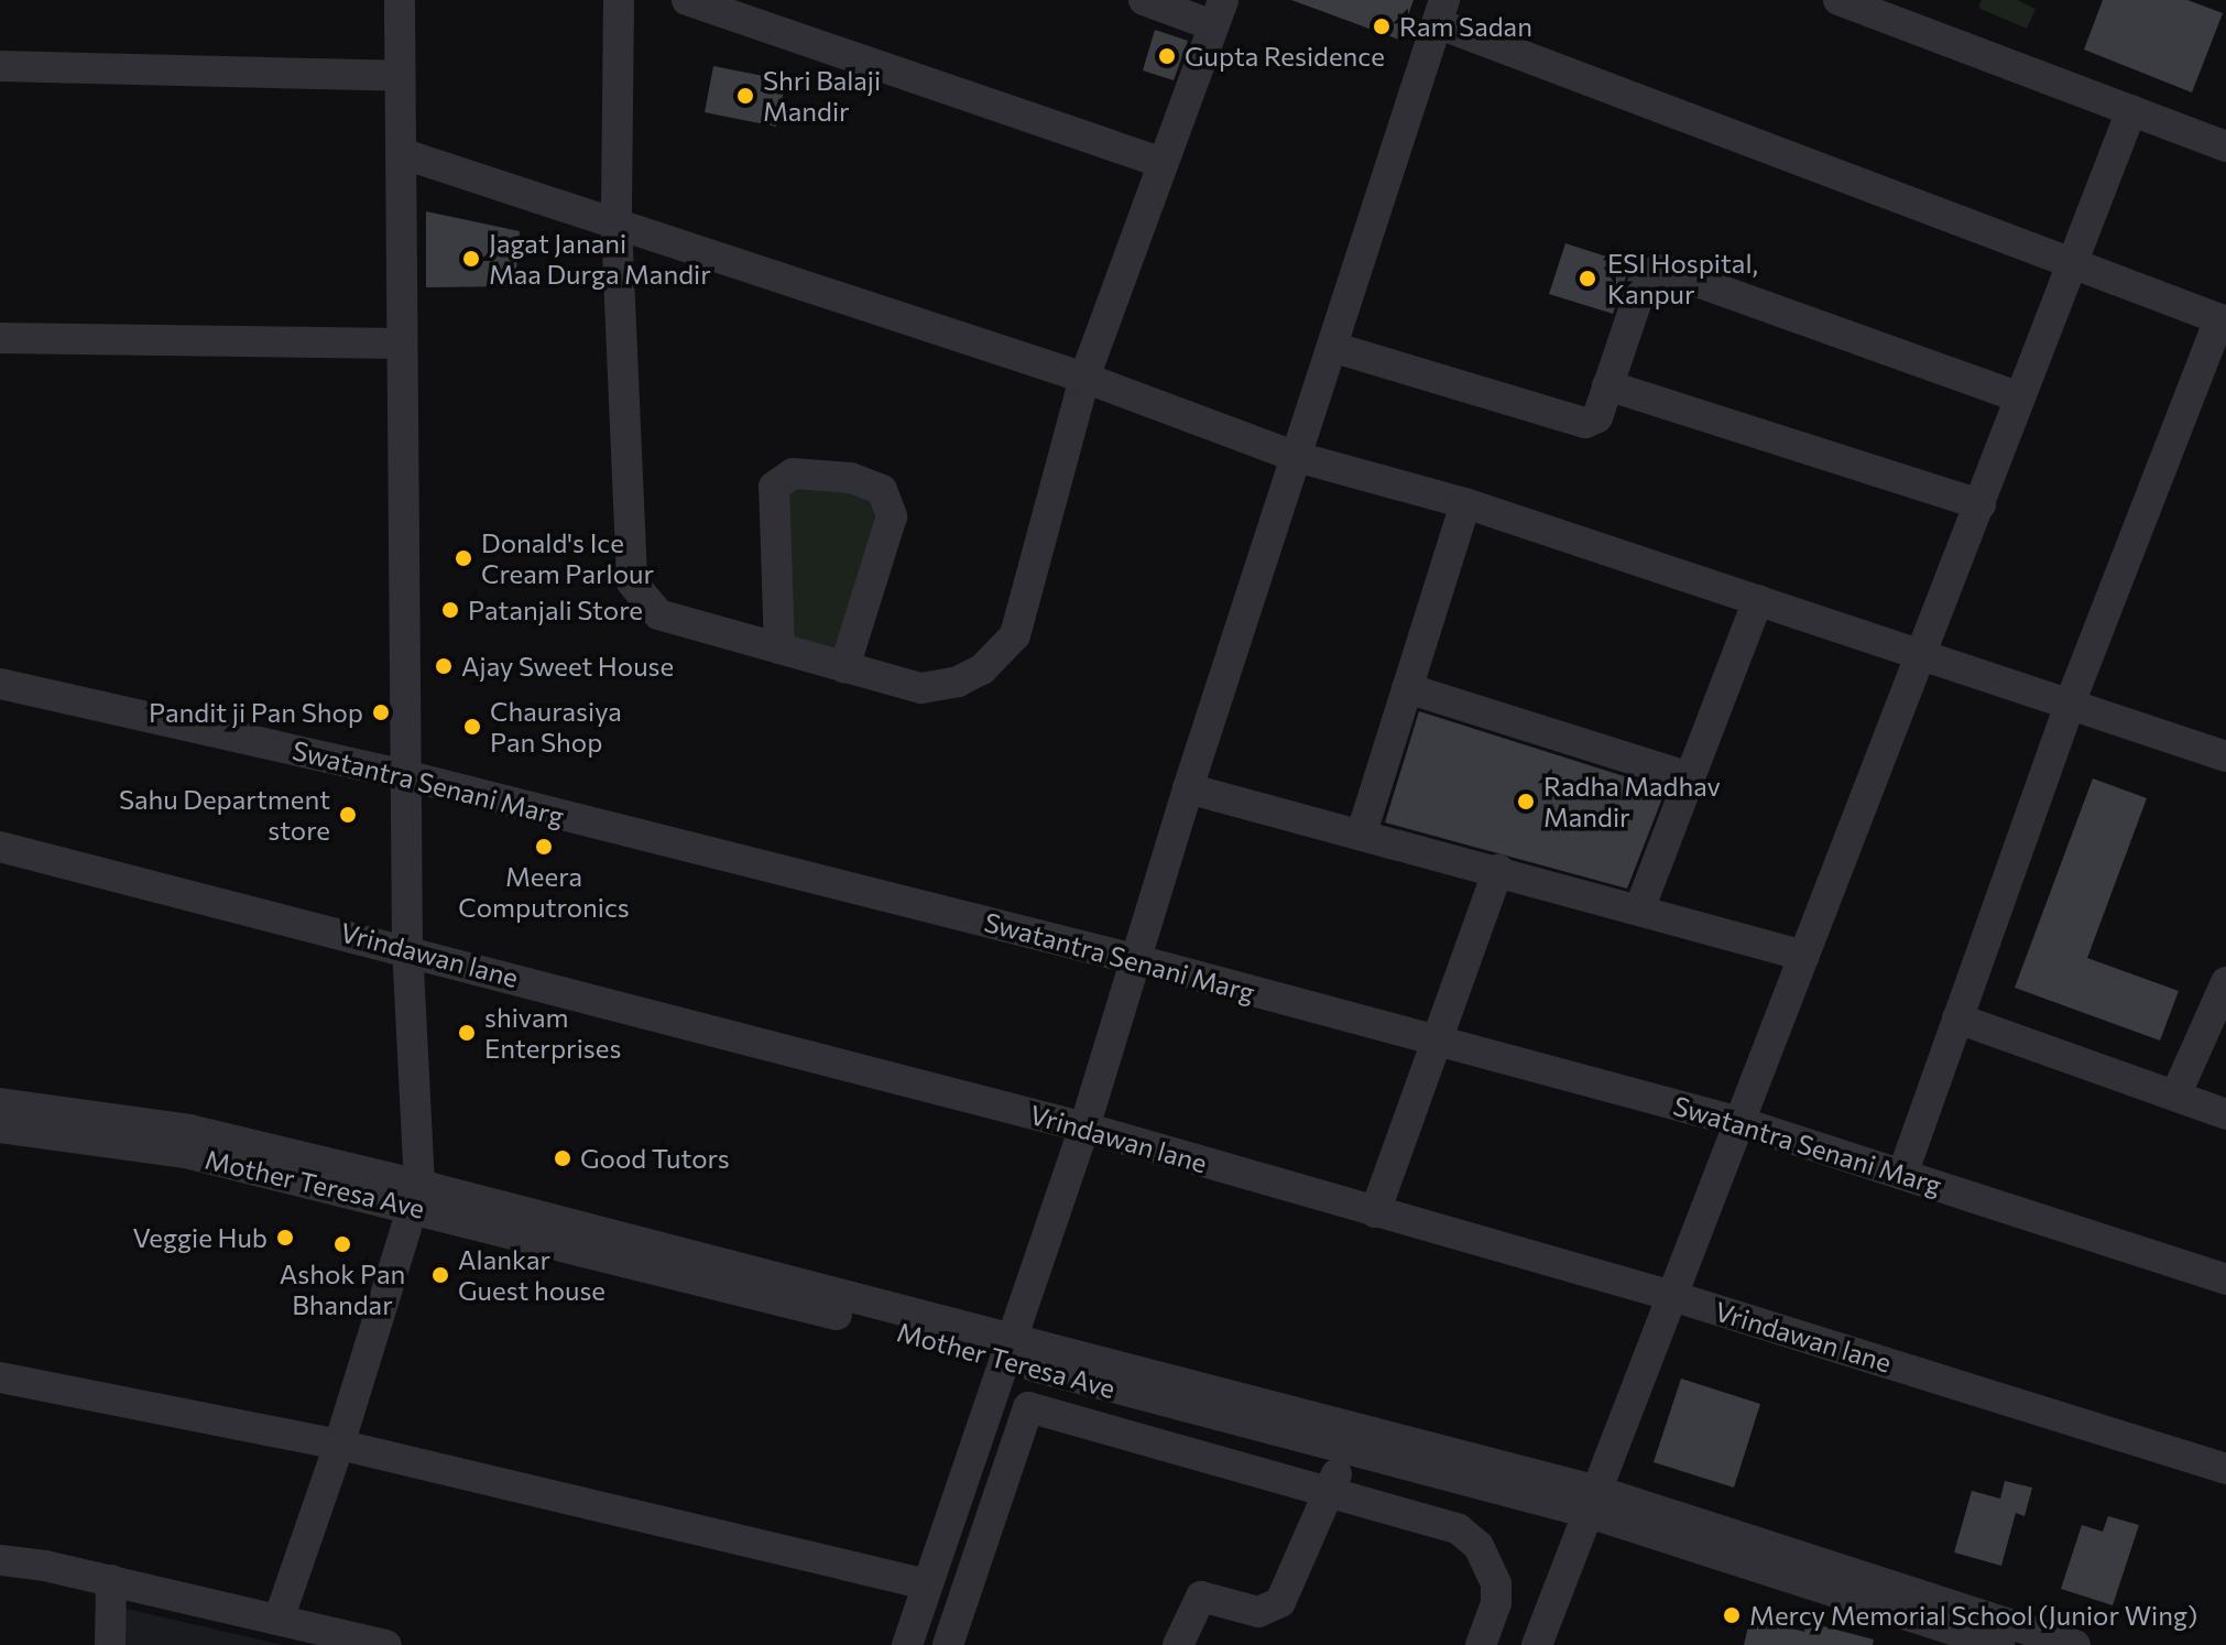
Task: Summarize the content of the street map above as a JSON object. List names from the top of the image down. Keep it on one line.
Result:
{"streets":{"street":["Swatantra Senani Marg","Vrindawan lane","Mother Teresa Ave"]},"places":["Ram Sadan","Gupta Residence","Shri Balaji Mandir","Jagat Janani Maa Durga Mandir","ESI Hospital, Kanpur","Donald's Ice Cream Parlour","Patanjali Store","Ajay Sweet House","Pandit ji Pan Shop","Chaurasiya Pan Shop","Radha Madhav Mandir","Sahu Department store","Meera Computronics","shivam Enterprises","Good Tutors","Veggie Hub","Ashok Pan Bhandar","Alankar Guest house","Mercy Memorial School (Junior Wing)"]}
